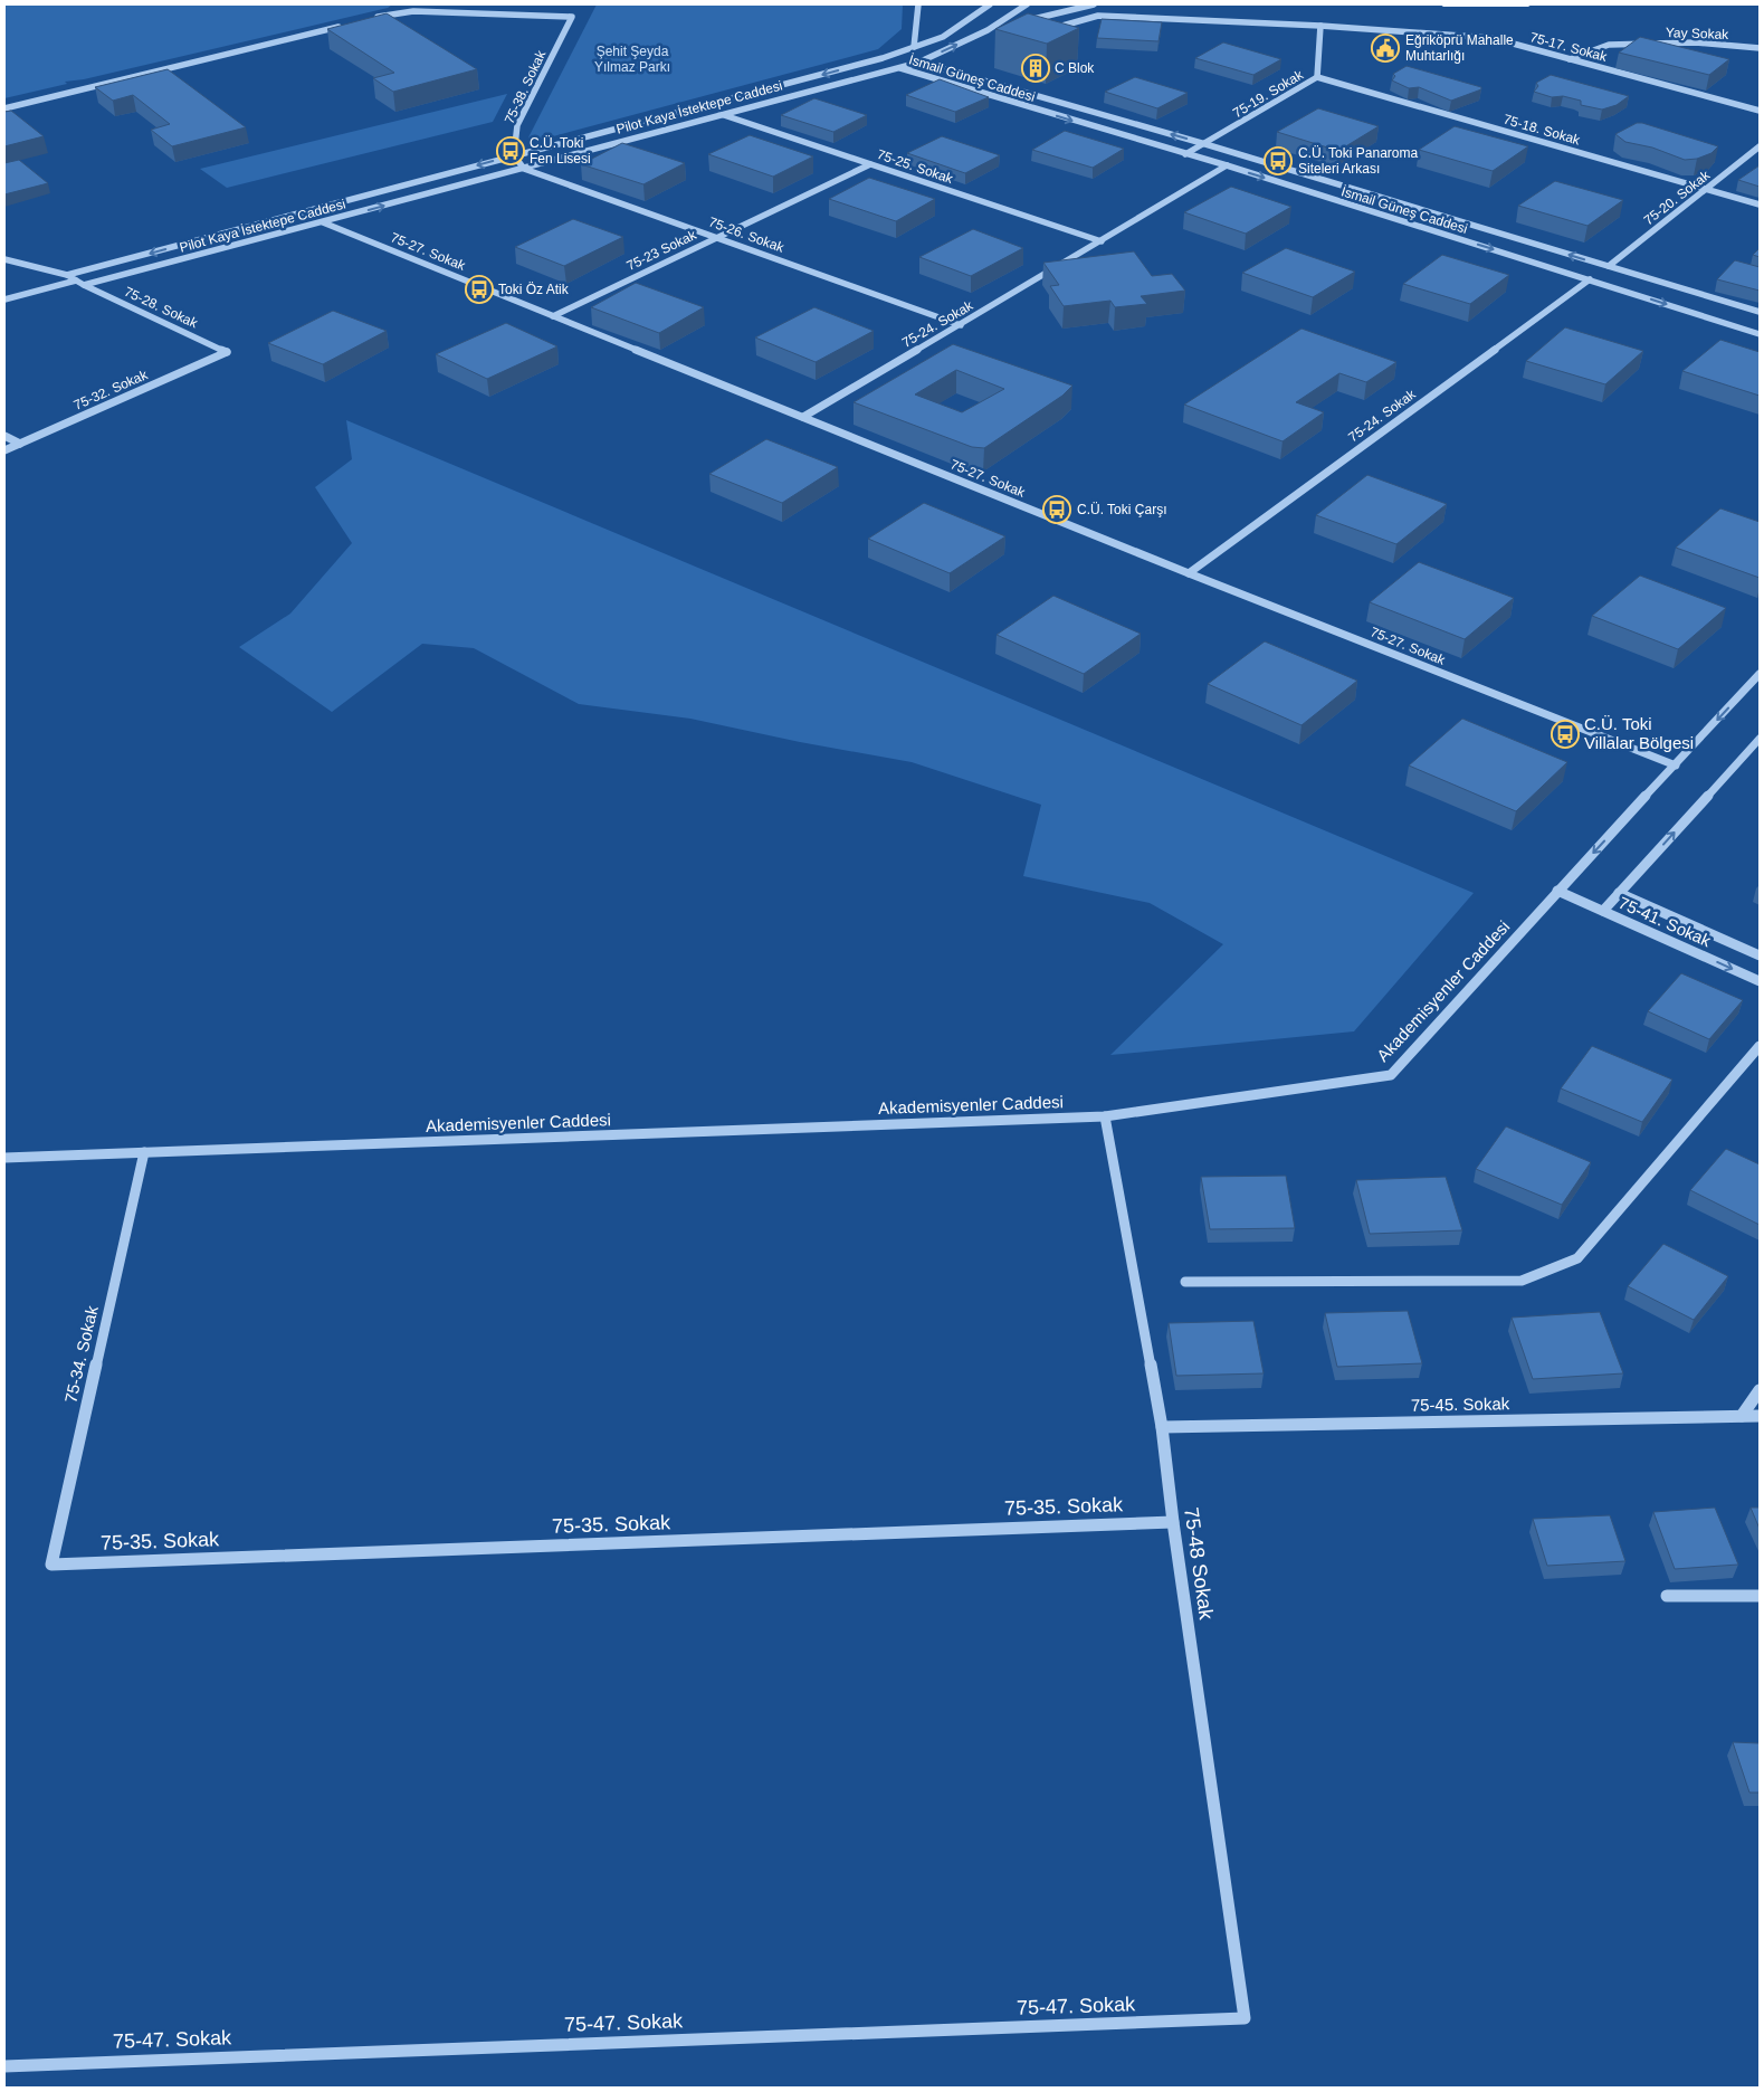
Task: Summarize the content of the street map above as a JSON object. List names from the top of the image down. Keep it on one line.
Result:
{"streets":{"street":["Yay Sokak","75-17. Sokak","İsmail Güneş Caddesi","75-38. Sokak","75-19. Sokak","Pilot Kaya İstektepe Caddesi","75-18. Sokak","75-25. Sokak","75-20. Sokak","75-26. Sokak","75-23 Sokak","75-27. Sokak","75-28. Sokak","75-24. Sokak","75-32. Sokak","75-41. Sokak","Akademisyenler Caddesi","75-34. Sokak","75-45. Sokak","75-35. Sokak","75-48 Sokak","75-47. Sokak"]},"crossings":[["Yay Sokak","75-17. Sokak"],["75-17. Sokak","75-19. Sokak"],["İsmail Güneş Caddesi","75-19. Sokak"],["İsmail Güneş Caddesi","Pilot Kaya İstektepe Caddesi"],["İsmail Güneş Caddesi","75-20. Sokak"],["İsmail Güneş Caddesi","75-24. Sokak"],["75-38. Sokak","Pilot Kaya İstektepe Caddesi"],["75-19. Sokak","75-18. Sokak"],["Pilot Kaya İstektepe Caddesi","75-25. Sokak"],["Pilot Kaya İstektepe Caddesi","75-26. Sokak"],["Pilot Kaya İstektepe Caddesi","75-27. Sokak"],["Pilot Kaya İstektepe Caddesi","75-28. Sokak"],["75-18. Sokak","75-20. Sokak"],["75-25. Sokak","75-23 Sokak"],["75-25. Sokak","75-24. Sokak"],["75-26. Sokak","75-23 Sokak"],["75-26. Sokak","75-24. Sokak"],["75-23 Sokak","75-27. Sokak"],["75-27. Sokak","75-24. Sokak"],["75-27. Sokak","Akademisyenler Caddesi"],["75-28. Sokak","75-32. Sokak"],["75-41. Sokak","Akademisyenler Caddesi"],["Akademisyenler Caddesi","75-34. Sokak"],["Akademisyenler Caddesi","75-48 Sokak"],["75-34. Sokak","75-35. Sokak"],["75-45. Sokak","75-48 Sokak"],["75-35. Sokak","75-48 Sokak"],["75-48 Sokak","75-47. Sokak"]],"parks":["Şehit Şeyda Yılmaz Parkı"],"places":{"public building":["Eğriköprü Mahalle Muhtarlığı"],"building":["C Blok"],"bus stop":["C.Ü. Toki Fen Lisesi","C.Ü. Toki Panaroma Siteleri Arkası","Toki Öz Atik","C.Ü. Toki Çarşı","C.Ü. Toki Villalar Bölgesi"]}}
